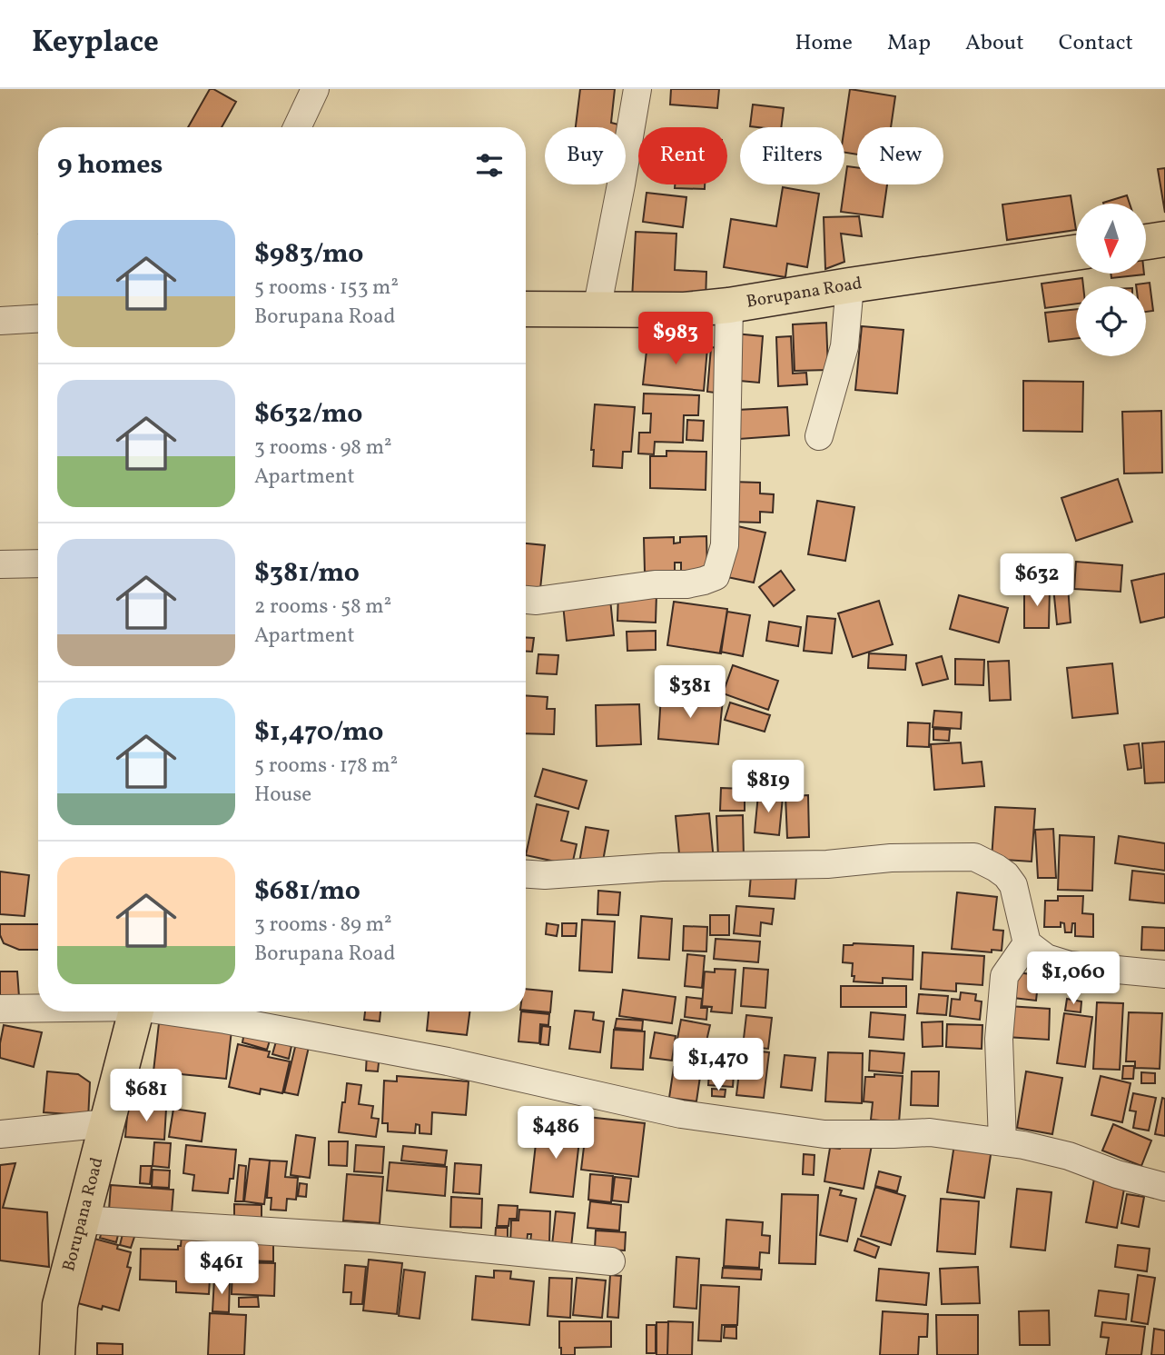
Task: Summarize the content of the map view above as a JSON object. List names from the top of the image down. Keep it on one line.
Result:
{"streets":{"main road":["Borupana Road"]},"north":"bottom","page":{"header":"Keyplace","nav":["Home","Map","About","Contact"],"chip":["Buy","Rent","Filters","New"],"heading":"9 homes","list":[{"name":"$983/mo","note":"5 rooms · 153 m² · Borupana Road"},{"name":"$632/mo","note":"3 rooms · 98 m² · Apartment"},{"name":"$381/mo","note":"2 rooms · 58 m² · Apartment"},{"name":"$1,470/mo","note":"5 rooms · 178 m² · House"},{"name":"$681/mo","note":"3 rooms · 89 m² · Borupana Road"}],"price":["$983","$632","$381","$819","$1,060","$1,470","$681","$486","$461"]}}
